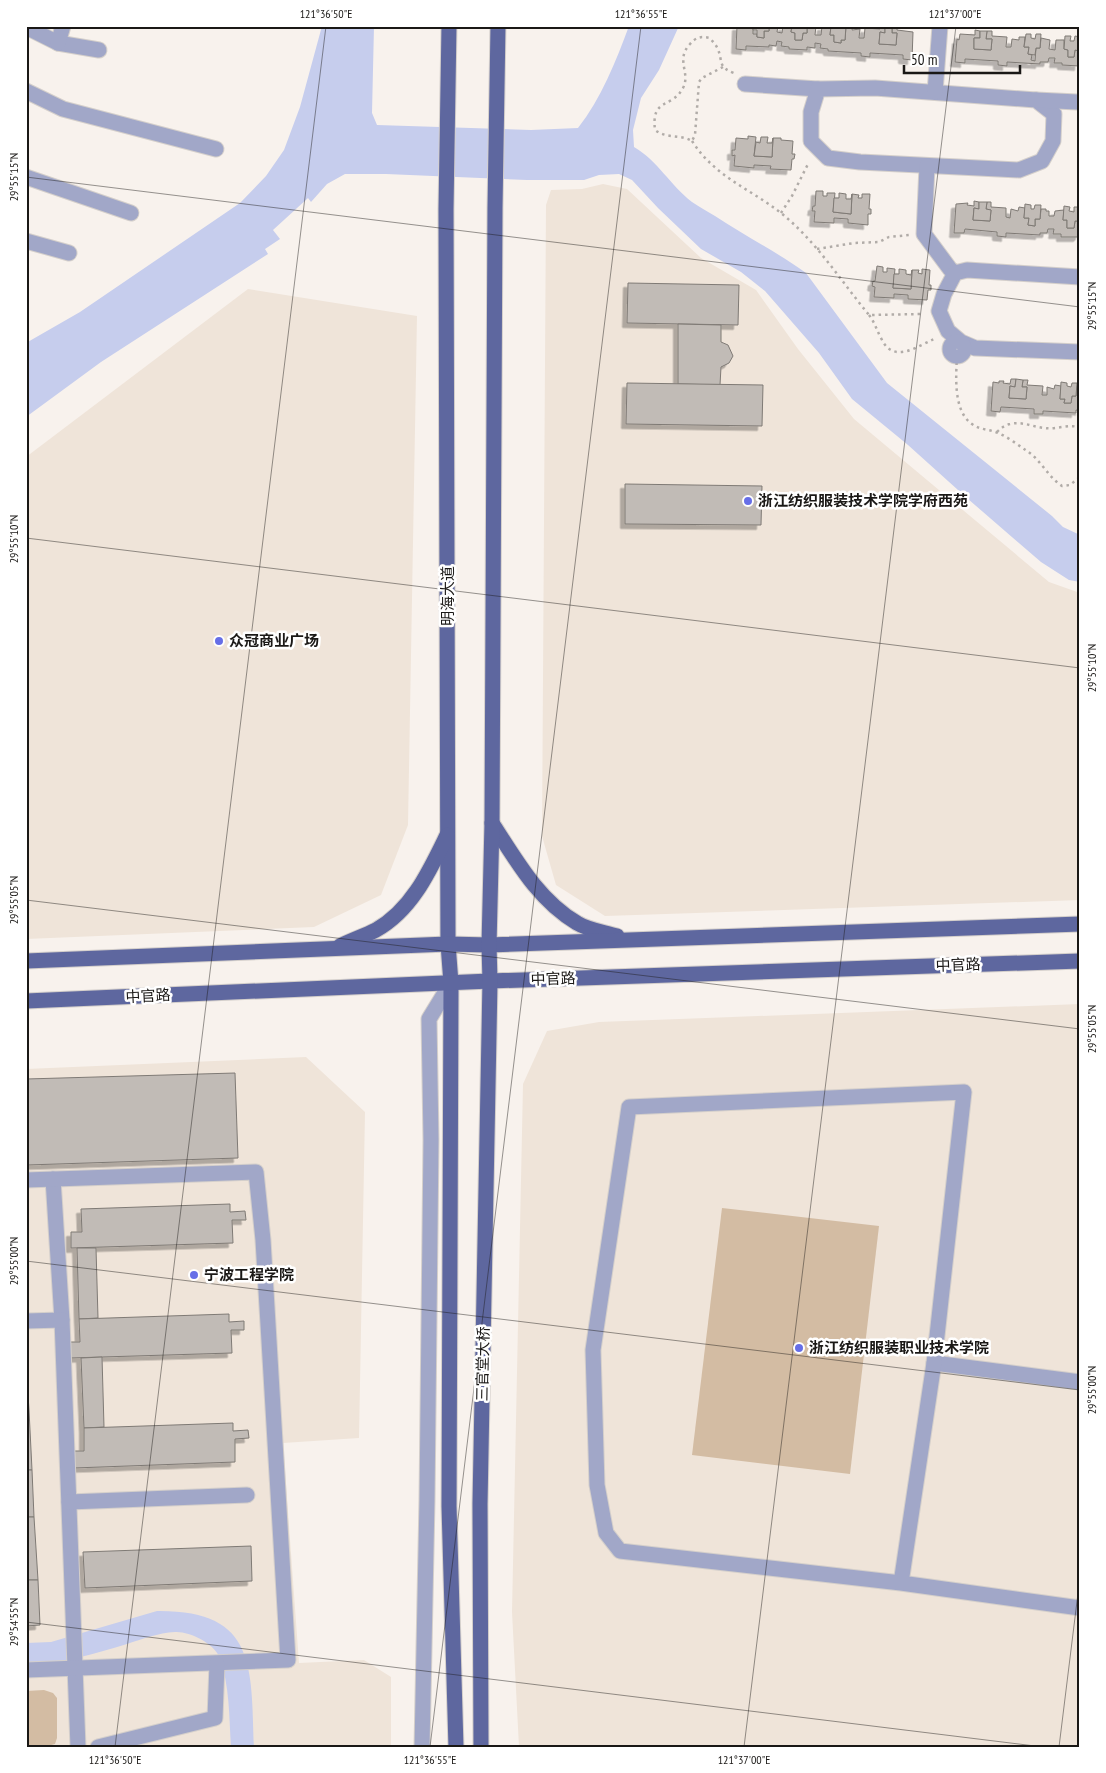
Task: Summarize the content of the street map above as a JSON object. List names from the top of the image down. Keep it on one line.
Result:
{"streets":{"main road":["明海大道","中官路","三官堂大桥"]},"crossings":[["明海大道","中官路"],["中官路","三官堂大桥"]],"places":["浙江纺织服装技术学院学府西苑","众冠商业广场","宁波工程学院","浙江纺织服装职业技术学院"],"scale_bar":"50 m","coordinates":["121°36'50\"E","121°36'55\"E","121°37'00\"E","29°55'15\"N","29°55'10\"N","29°55'05\"N","29°55'00\"N","29°54'55\"N"]}
